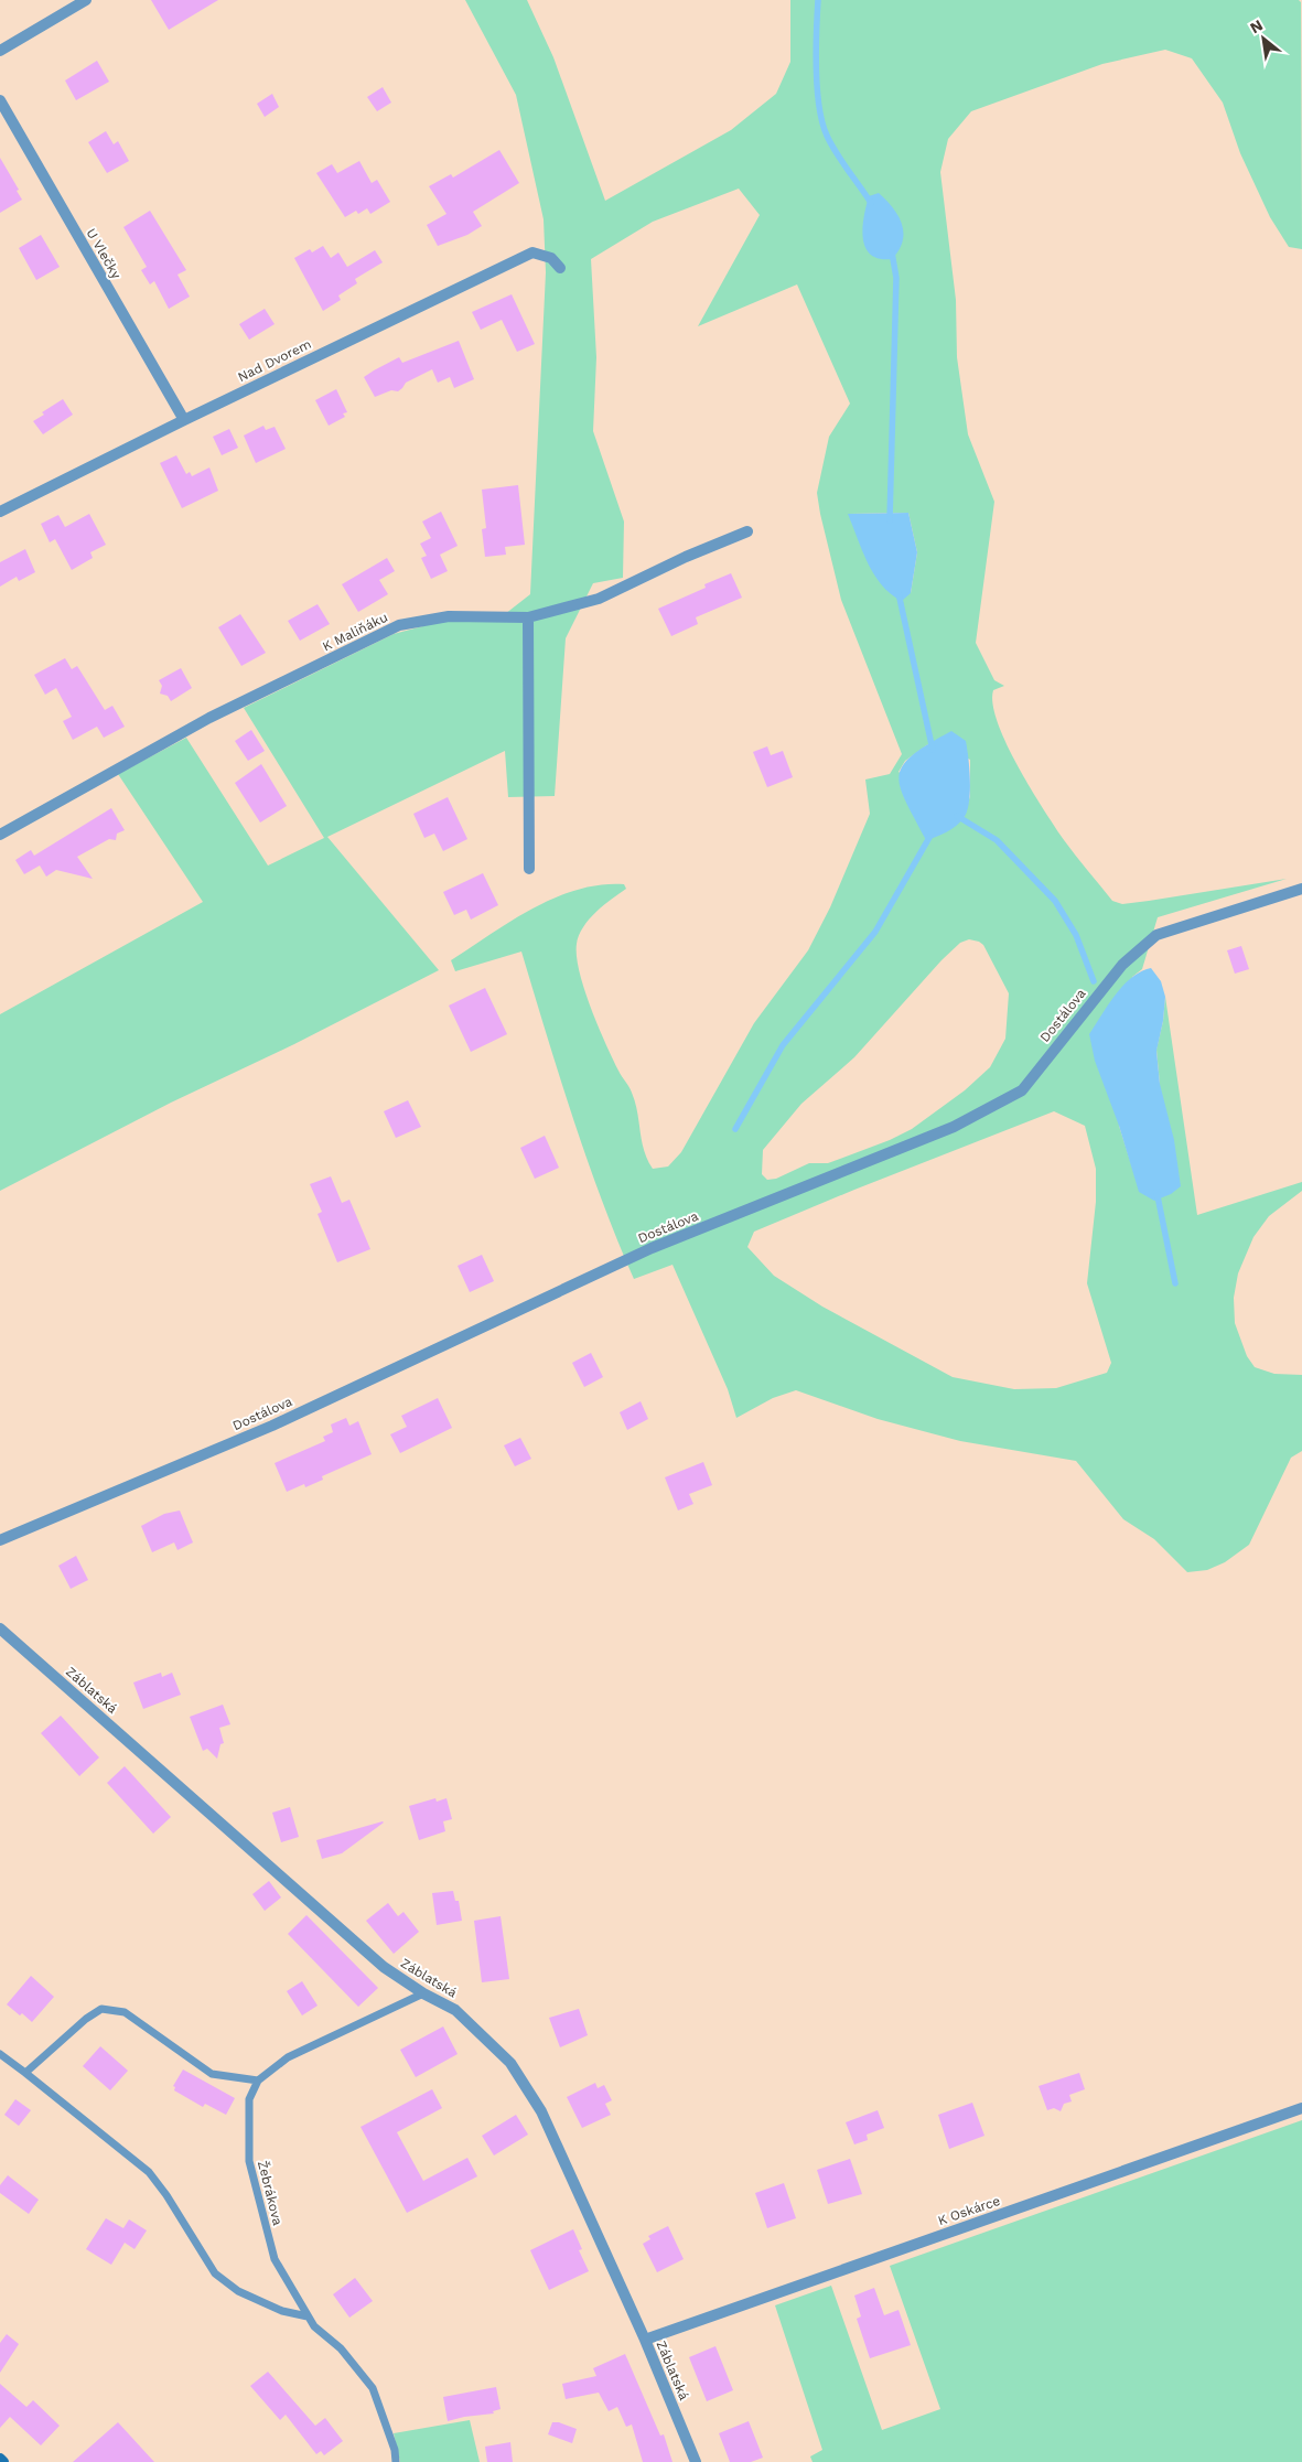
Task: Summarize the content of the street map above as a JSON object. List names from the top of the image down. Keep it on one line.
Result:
{"streets":{"street":["U Vlečky","Nad Dvorem","K Maliňáku","Dostálova","Záblatská","K Oskárce"],"lane":["Žebrákova"]},"crossings":[["U Vlečky","Nad Dvorem"],["Záblatská","K Oskárce"]],"north":"top left"}
